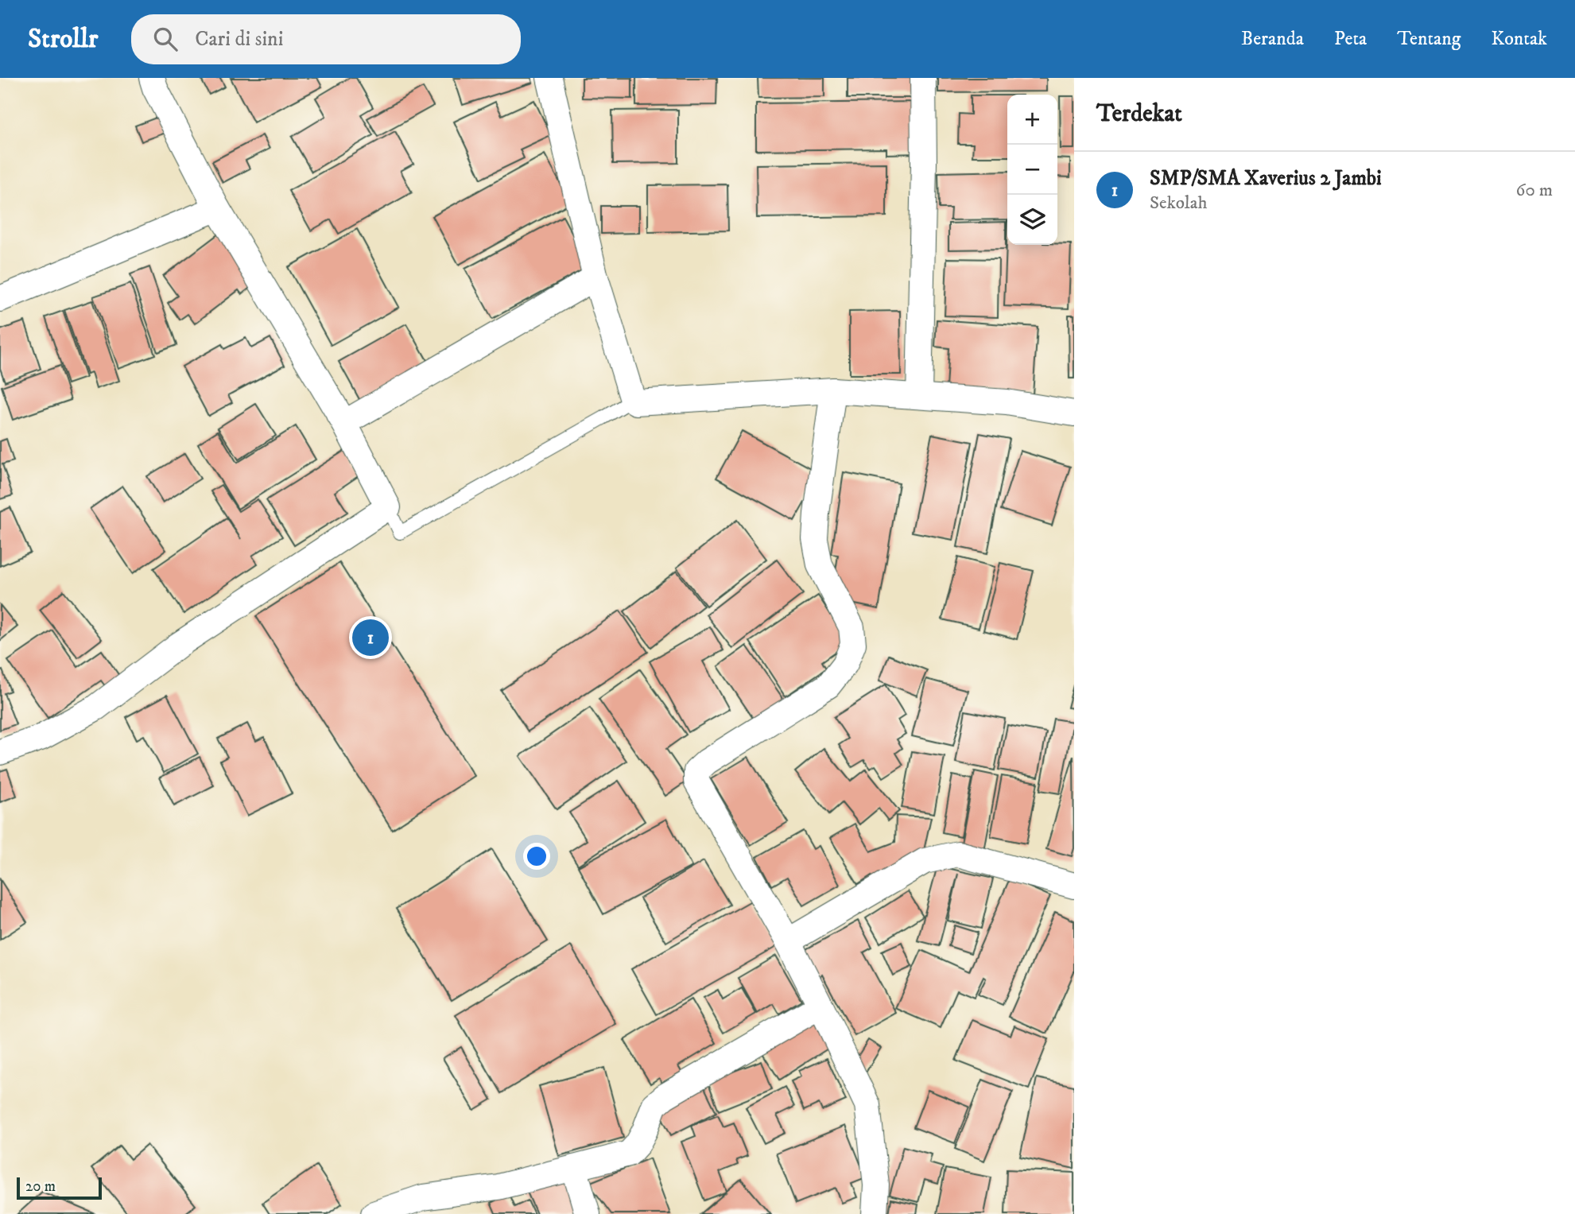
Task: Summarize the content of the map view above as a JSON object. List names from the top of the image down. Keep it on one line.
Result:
{"scale_bar":"20 m","page":{"header":"Strollr","search":"Cari di sini","nav":["Beranda","Peta","Tentang","Kontak"],"heading":"Terdekat","map_buttons":["+","−"],"list":[{"mark":"1","name":"SMP/SMA Xaverius 2 Jambi","note":"Sekolah","value":"60 m"}],"pins":"1","scale":"20 m"}}
